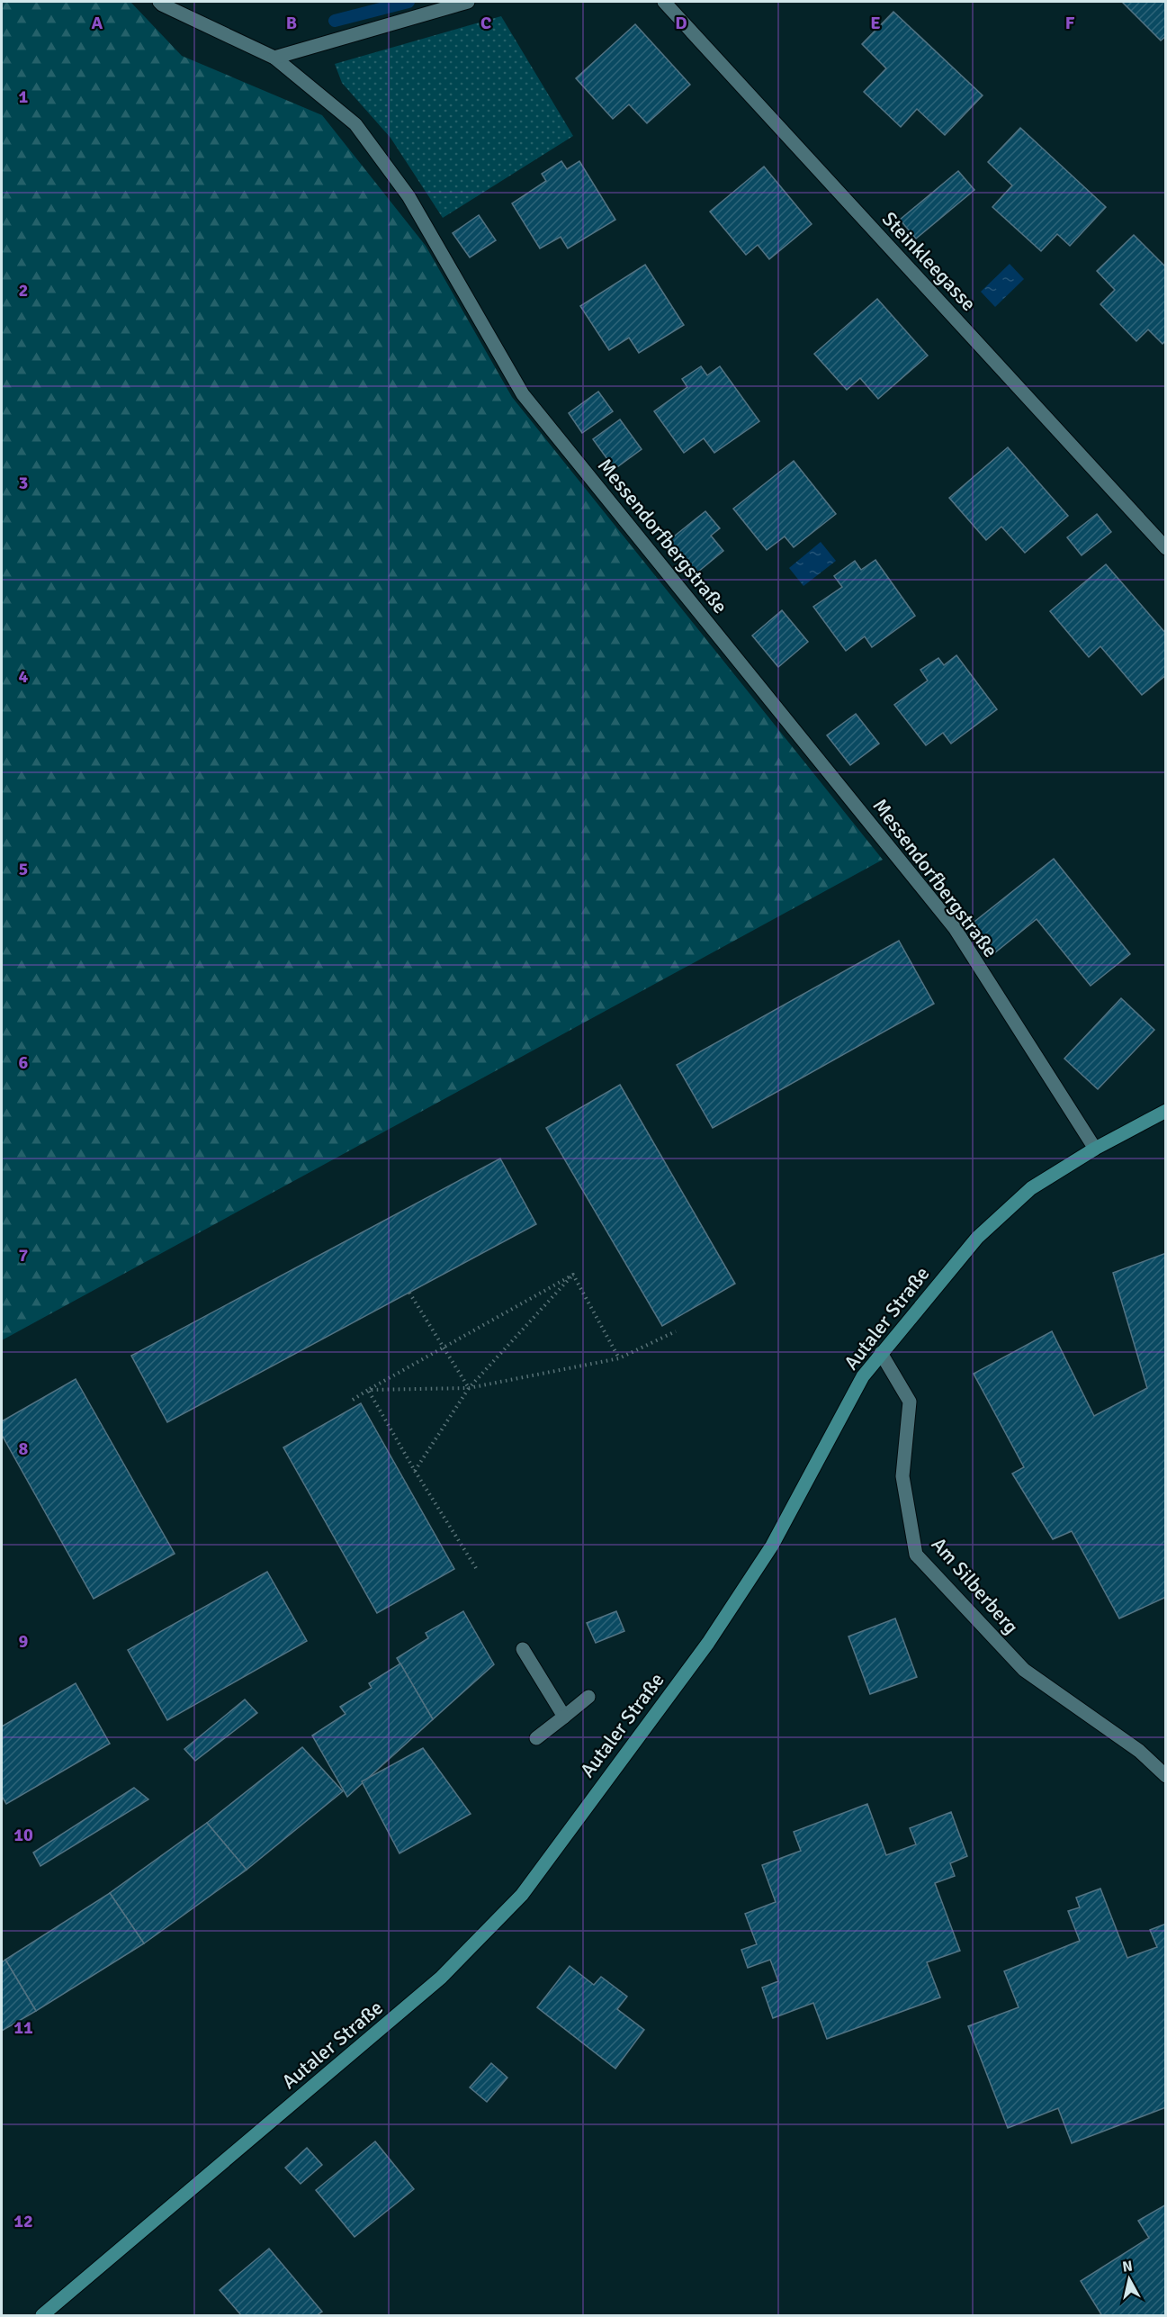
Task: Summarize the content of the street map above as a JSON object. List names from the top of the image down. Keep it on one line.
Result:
{"streets":{"main road":["Autaler Straße"],"street":["Steinkleegasse","Messendorfbergstraße","Am Silberberg"]},"crossings":[["Messendorfbergstraße","Autaler Straße"],["Autaler Straße","Am Silberberg"]],"north":"top","grid":{"columns":["A","B","C","D","E","F"],"rows":["1","2","3","4","5","6","7","8","9","10","11","12"]}}
